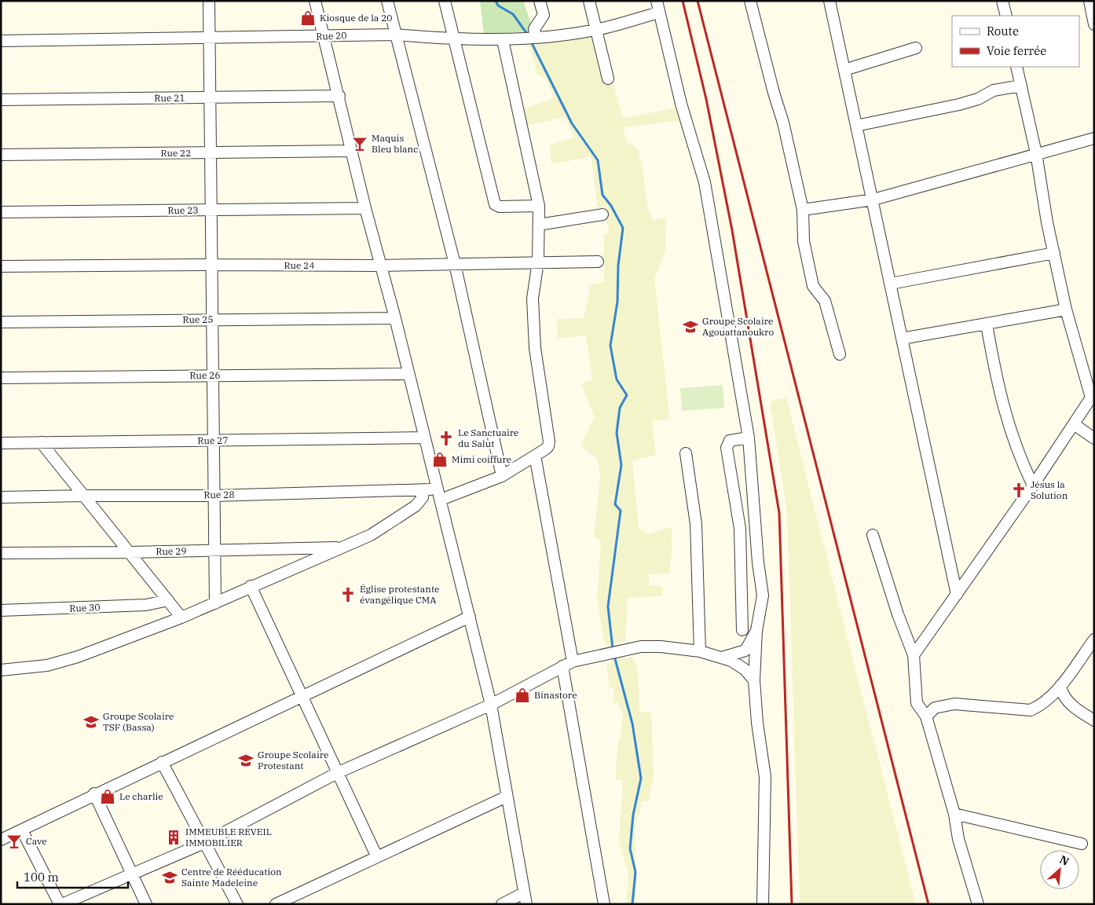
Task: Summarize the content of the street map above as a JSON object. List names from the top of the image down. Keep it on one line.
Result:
{"streets":{"street":["Rue 20","Rue 21","Rue 22","Rue 23","Rue 24","Rue 25","Rue 26","Rue 27","Rue 28","Rue 29","Rue 30"]},"places":{"shop":["Kiosque de la 20","Mimi coiffure","Binastore","Le charlie"],"bar":["Maquis Bleu blanc","Cave"],"school or university":["Groupe Scolaire Agouattanoukro","Groupe Scolaire TSF (Bassa)","Groupe Scolaire Protestant","Centre de Rééducation Sainte Madeleine"],"church":["Le Sanctuaire du Salut","Jésus la Solution","Église protestante évangélique CMA"],"building":["IMMEUBLE REVEIL IMMOBILIER"]},"legend":["Route","Voie ferrée"],"scale_bar":"100 m","north":"top right"}
